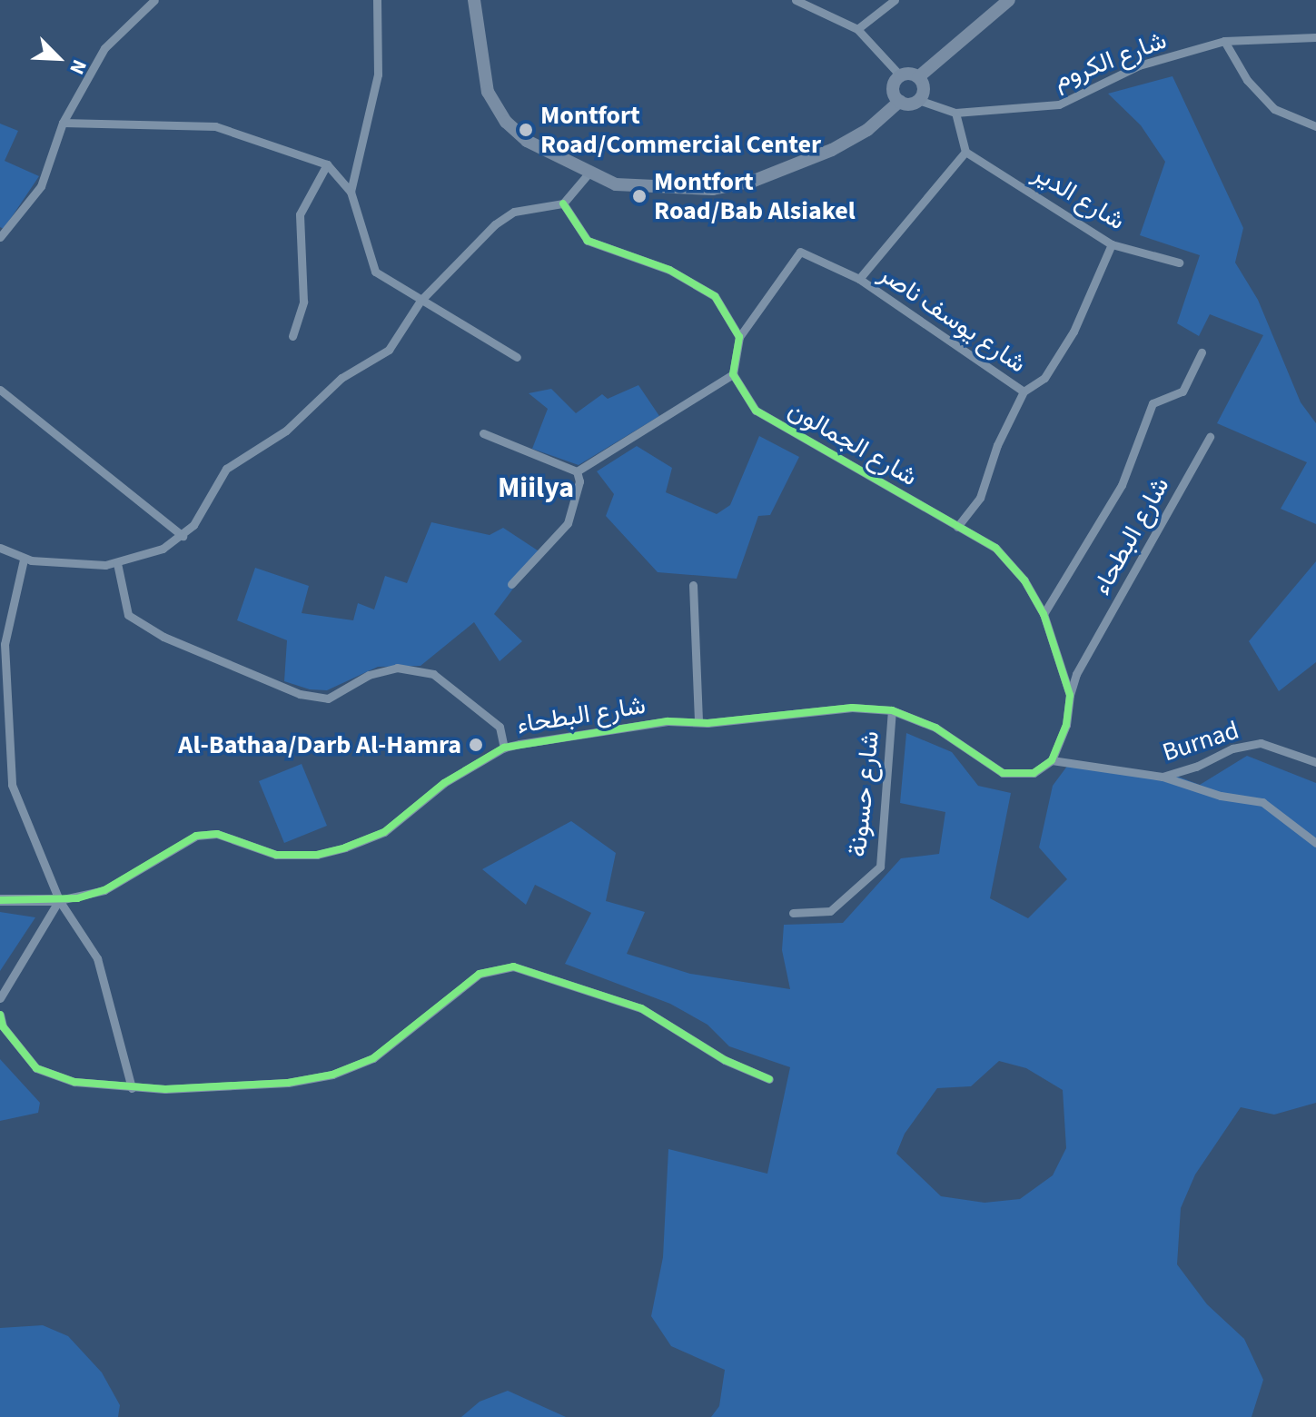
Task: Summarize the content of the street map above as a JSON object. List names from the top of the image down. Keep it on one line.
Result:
{"streets":{"street":["شارع الكروم","شارع الدير","شارع يوسف ناصر","شارع الجمالون","شارع البطحاء","Burnad","شارع حسونة"]},"crossings":[["شارع الدير","شارع يوسف ناصر"],["شارع يوسف ناصر","شارع الجمالون"],["شارع الجمالون","شارع البطحاء"],["شارع الجمالون","Burnad"],["شارع البطحاء","Burnad"],["شارع البطحاء","شارع حسونة"]],"districts":["Miilya"],"places":["Montfort Road/Commercial Center","Montfort Road/Bab Alsiakel","Al-Bathaa/Darb Al-Hamra"],"north":"bottom right"}
